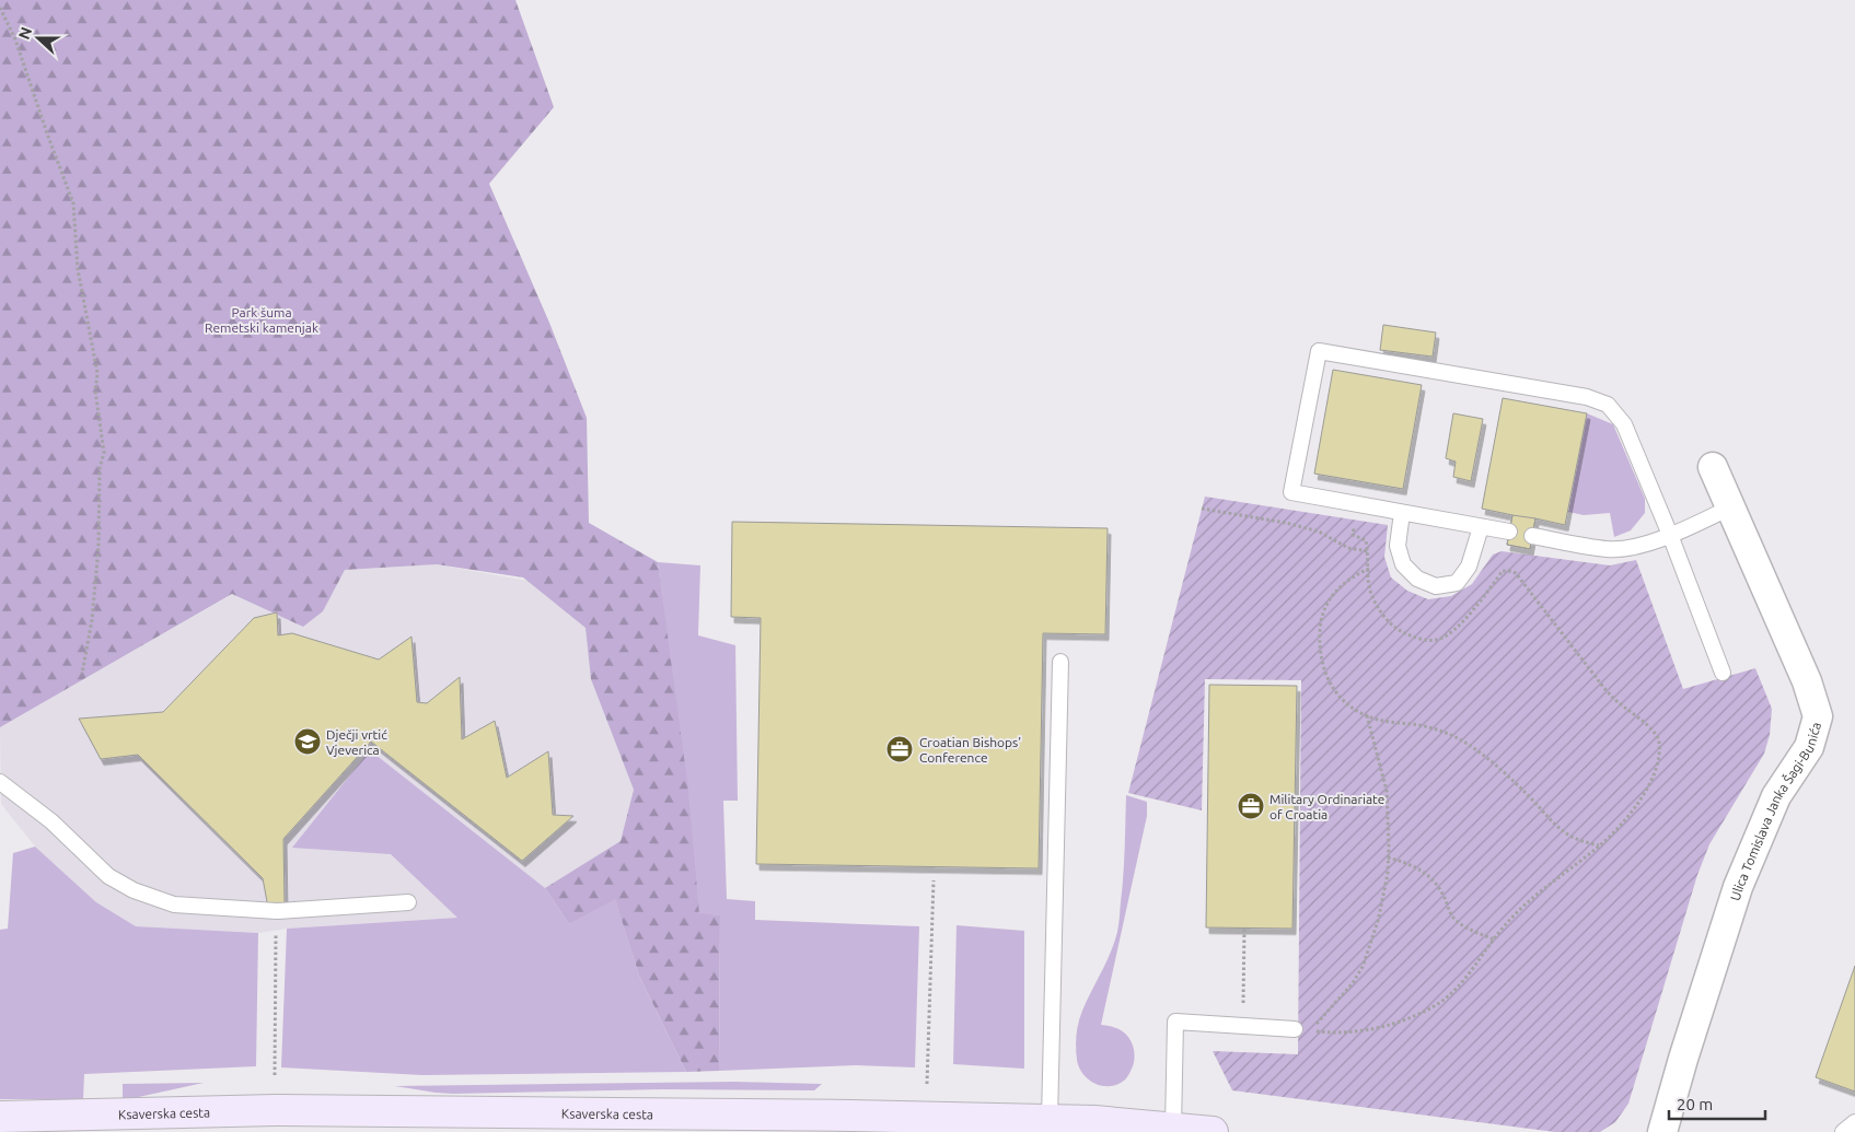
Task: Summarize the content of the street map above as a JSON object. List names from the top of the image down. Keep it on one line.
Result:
{"streets":{"main road":["Ksaverska cesta"],"street":["Ulica Tomislava Janka Šagi-Bunića"]},"parks":["Park šuma Remetski kamenjak"],"places":{"school or university":["Dječji vrtić Vjeverica"],"office":["Croatian Bishops' Conference","Military Ordinariate of Croatia"]},"scale_bar":"20 m","north":"left"}
